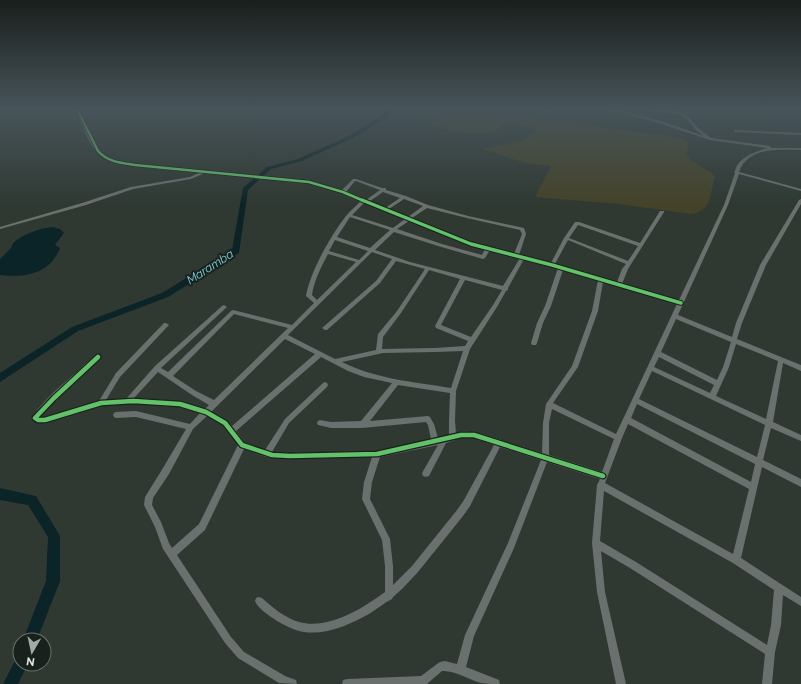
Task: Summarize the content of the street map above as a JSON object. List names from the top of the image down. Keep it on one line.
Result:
{"water":["Maramba"],"north":"bottom"}
